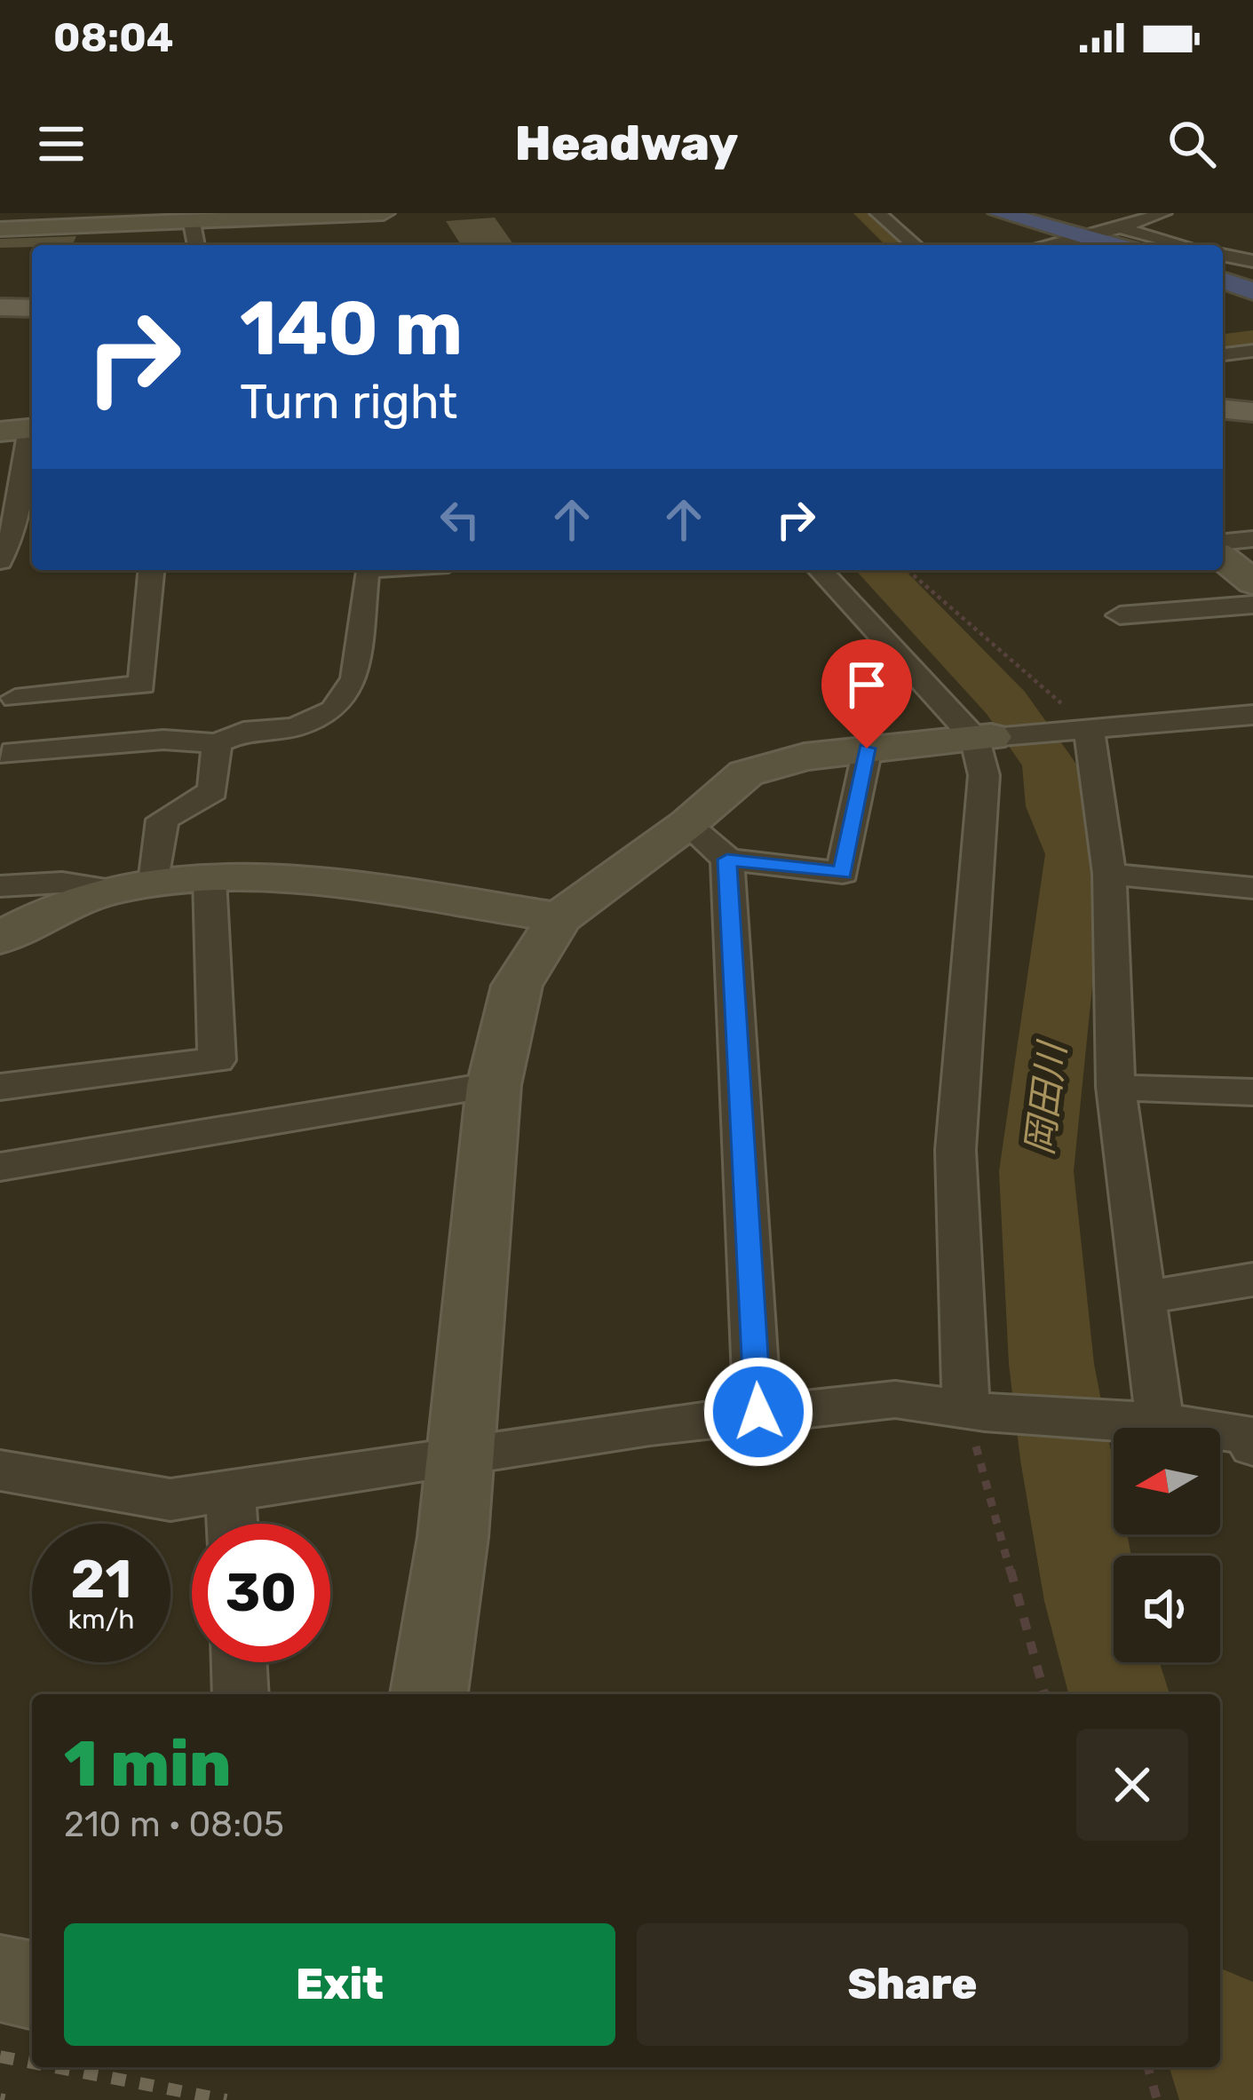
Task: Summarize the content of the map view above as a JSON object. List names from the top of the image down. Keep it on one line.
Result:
{"water":["岡田川"],"north":"left","page":{"status":"08:04","header":"Headway","turn":["140 m","Turn right"],"speed":"21 km/h","limit":"30","heading":["1 min","210 m · 08:05"],"buttons":["Exit","Share"]}}
